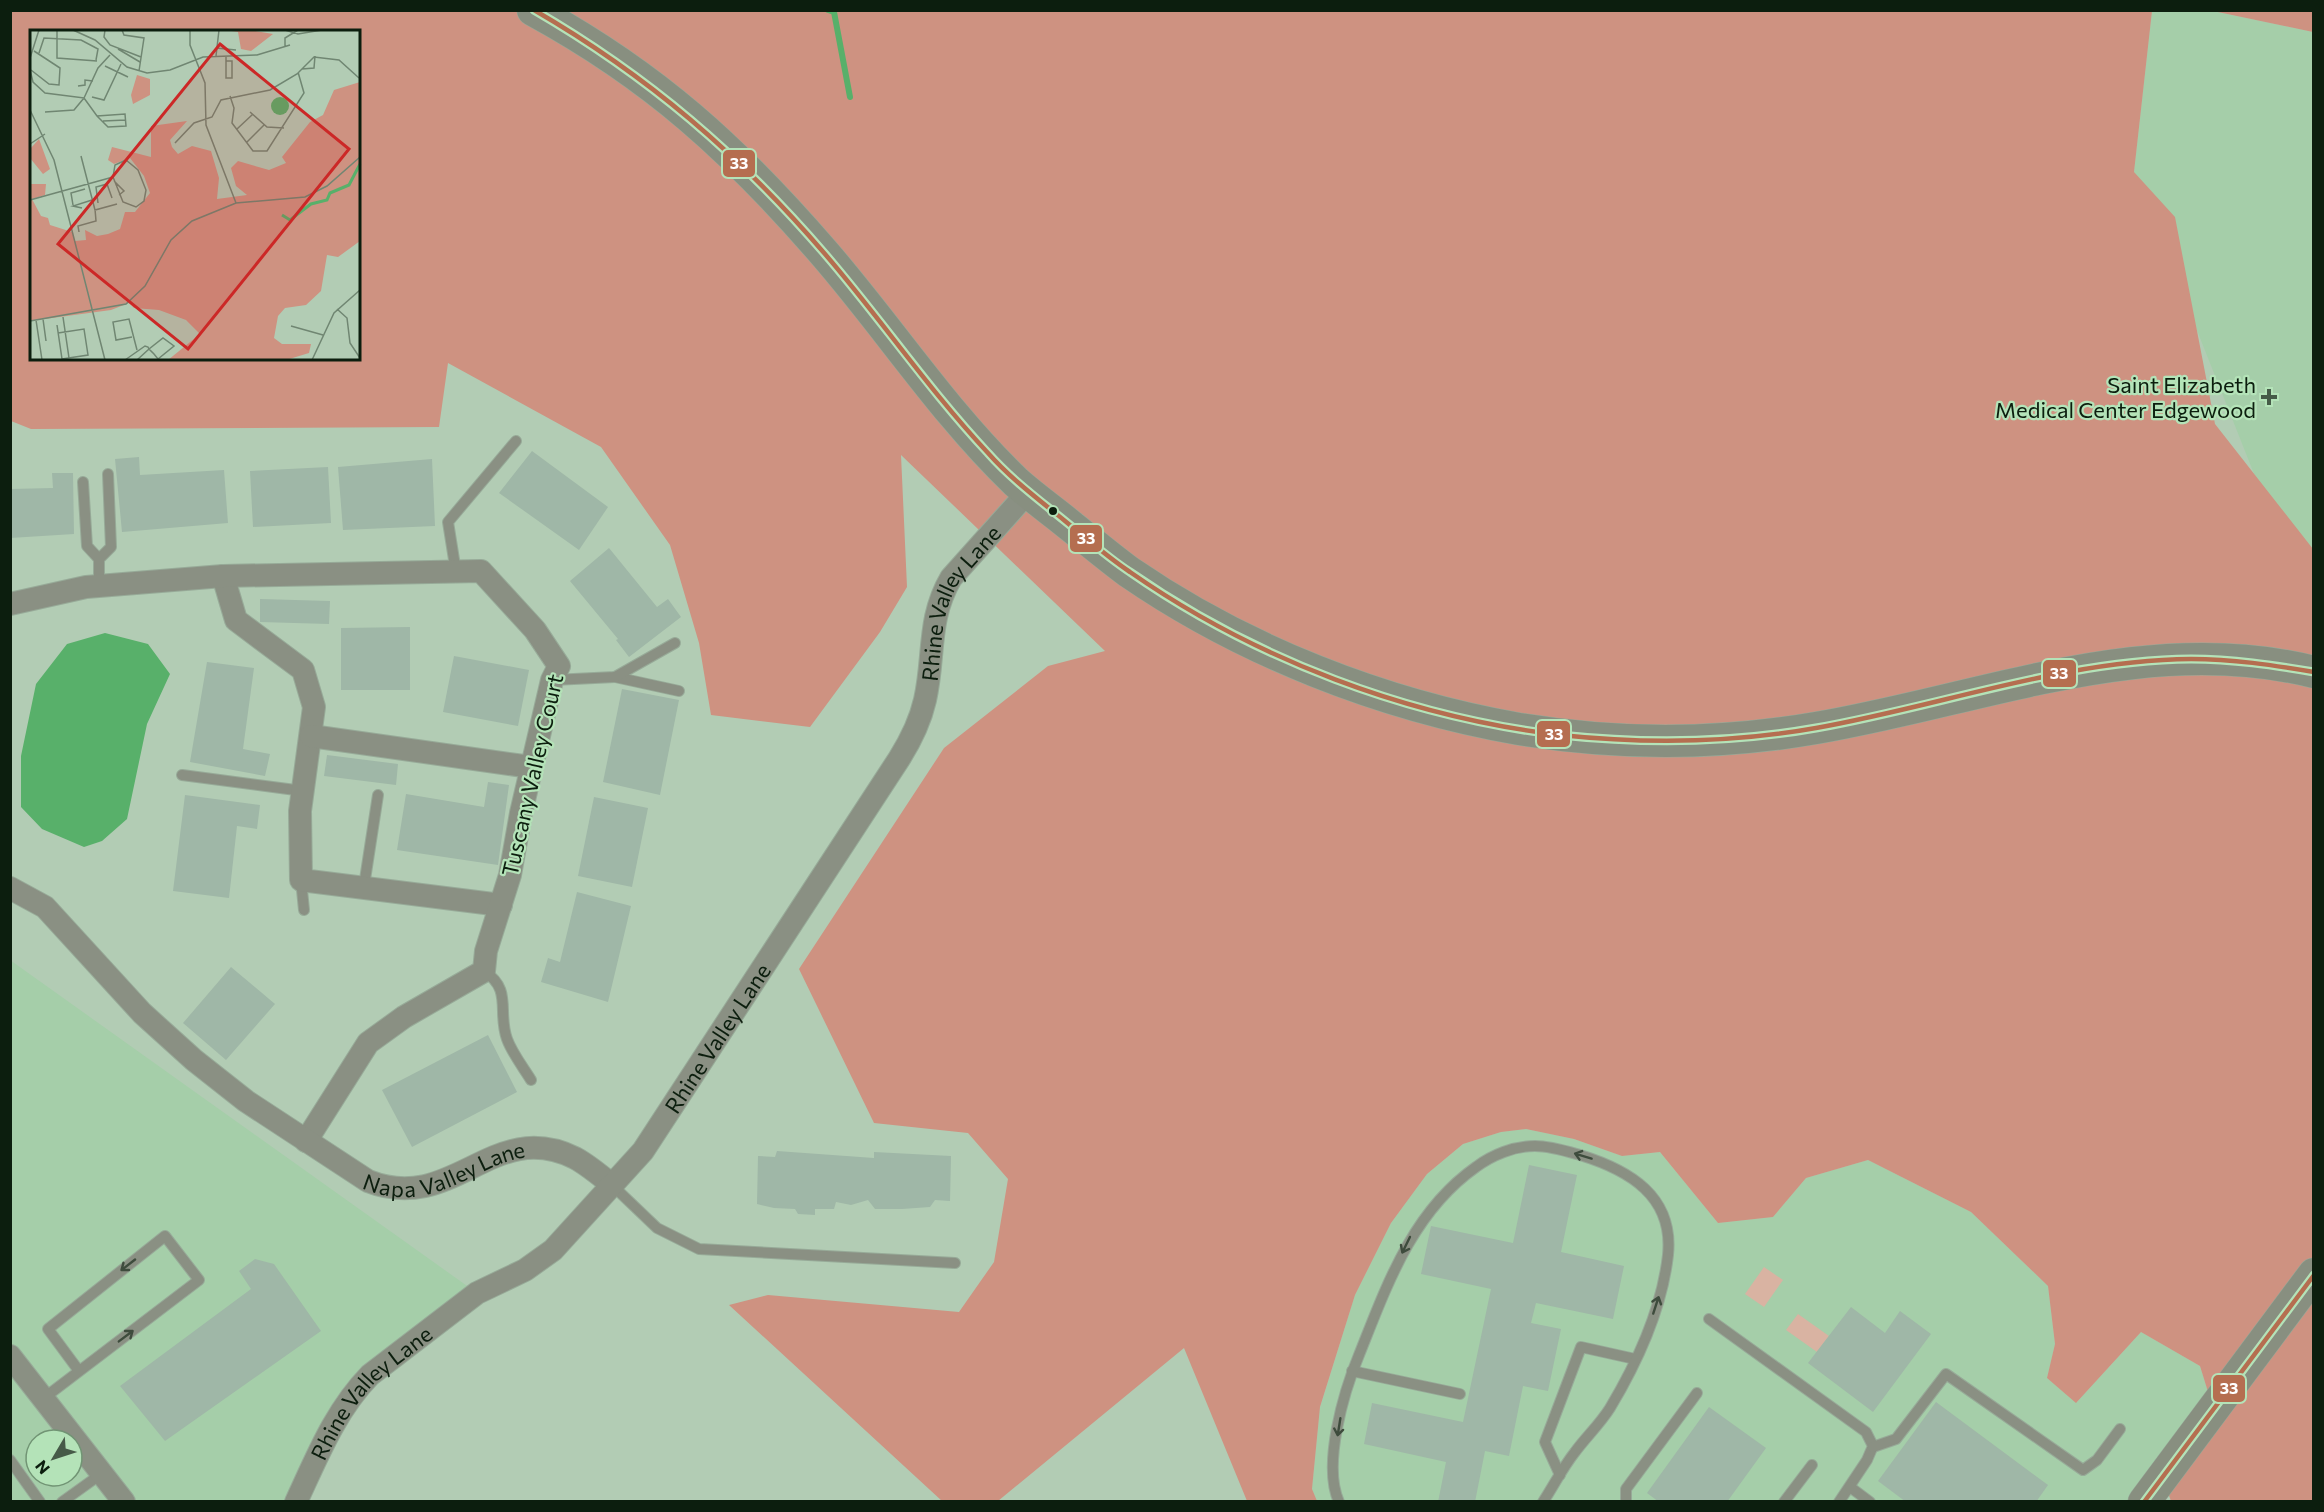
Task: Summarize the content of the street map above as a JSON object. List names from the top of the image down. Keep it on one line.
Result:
{"streets":{"street":["Rhine Valley Lane","Tuscany Valley Court","Napa Valley Lane"]},"crossings":[["Rhine Valley Lane","Napa Valley Lane"]],"places":{"health":["Saint Elizabeth Medical Center Edgewood"]},"lines":["transit line 33"],"north":"bottom left"}
